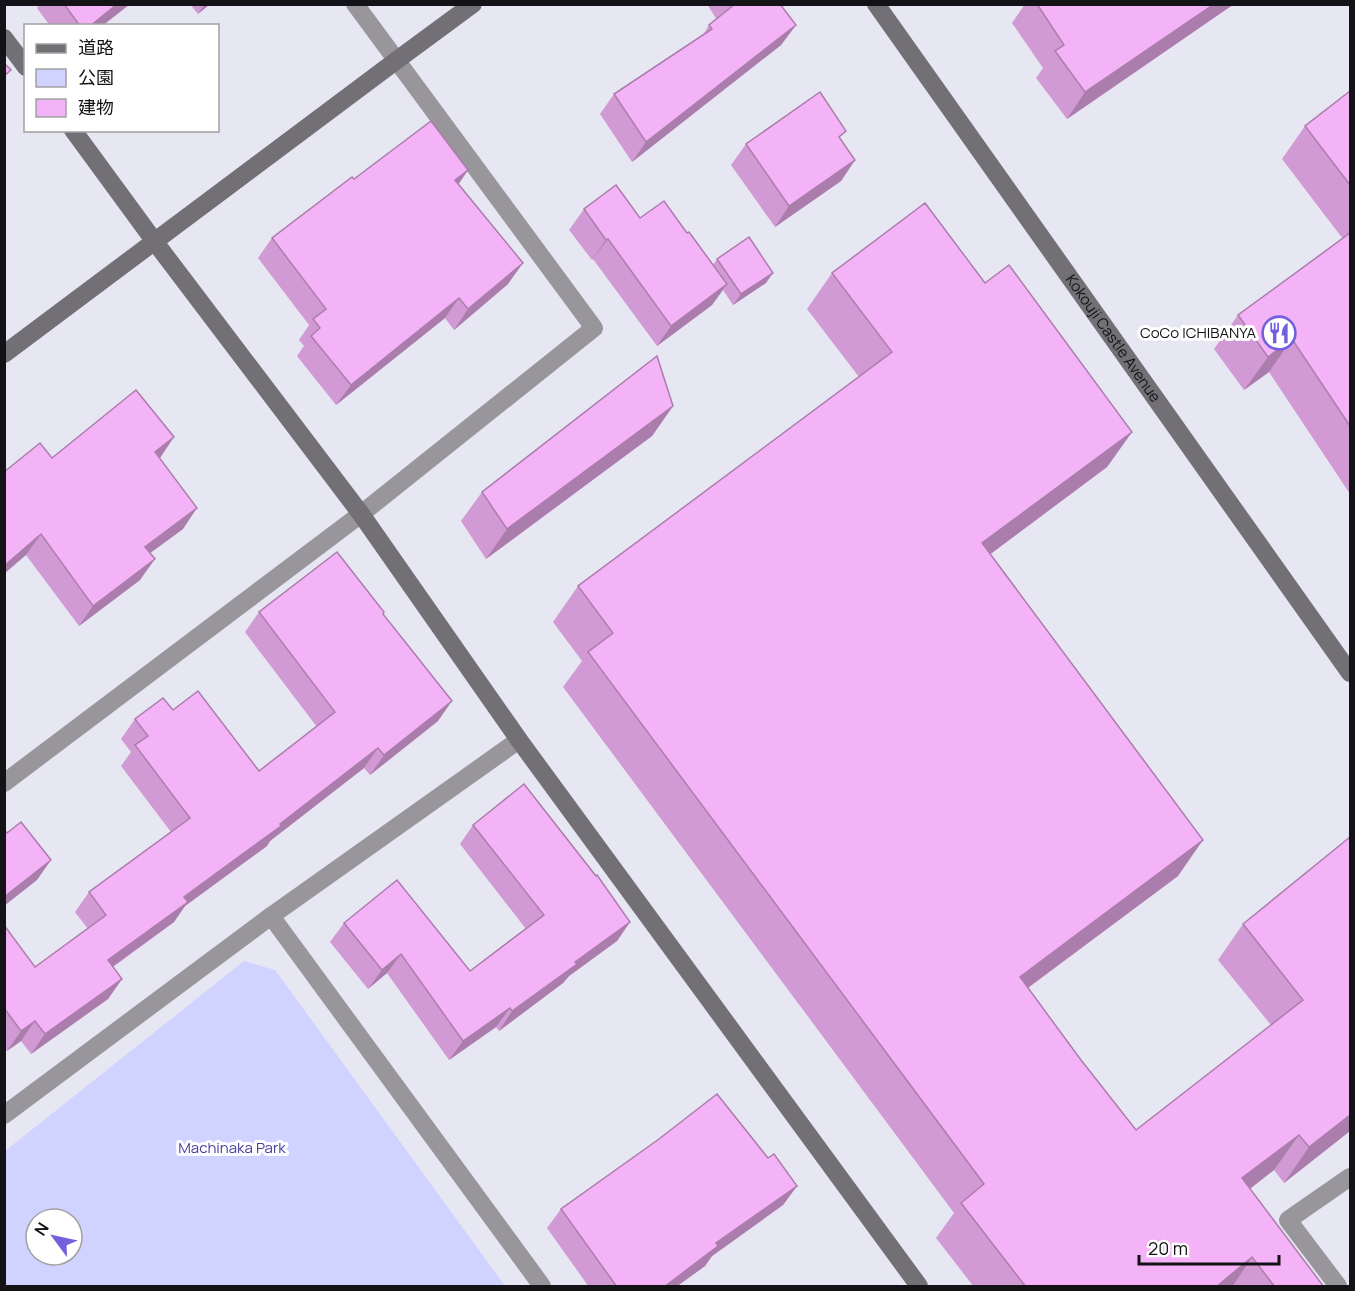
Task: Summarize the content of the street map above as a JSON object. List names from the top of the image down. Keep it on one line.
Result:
{"streets":{"street":["Kokouji Castle Avenue"]},"parks":["Machinaka Park"],"places":{"restaurant":["CoCo ICHIBANYA"]},"legend":["道路","公園","建物"],"scale_bar":"20 m","north":"top left"}
